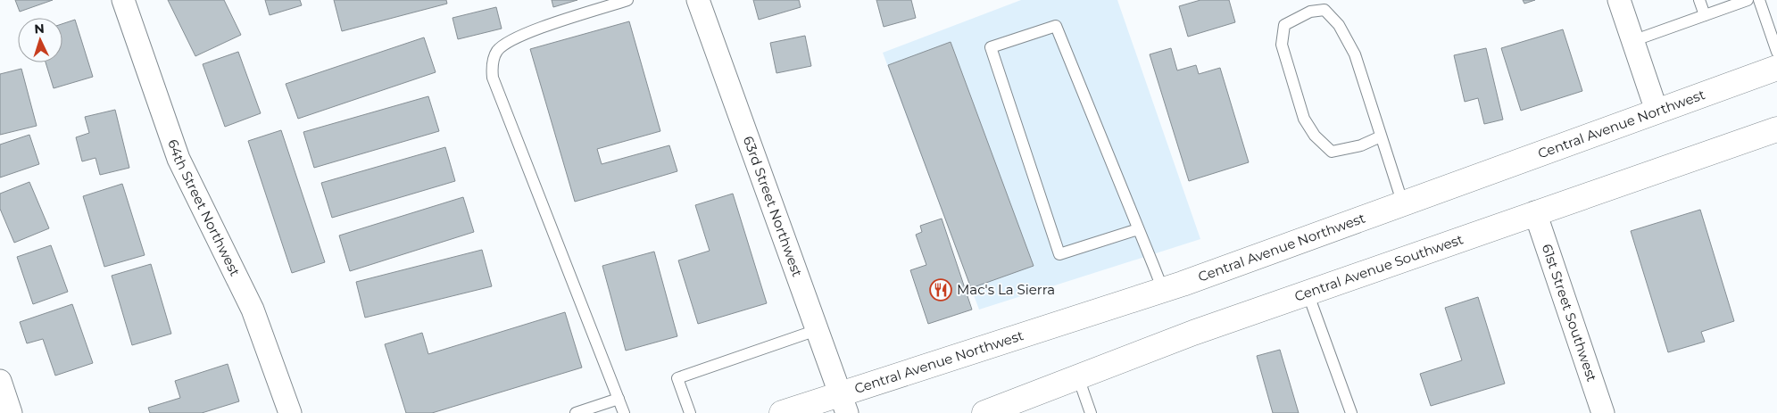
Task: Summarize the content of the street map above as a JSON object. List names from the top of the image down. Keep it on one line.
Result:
{"streets":{"main road":["Central Avenue Northwest","Central Avenue Southwest"],"street":["63rd Street Northwest","64th Street Northwest","61st Street Southwest"]},"crossings":[["Central Avenue Northwest","63rd Street Northwest"],["Central Avenue Southwest","61st Street Southwest"]],"places":{"restaurant":["Mac's La Sierra"]},"north":"top"}
